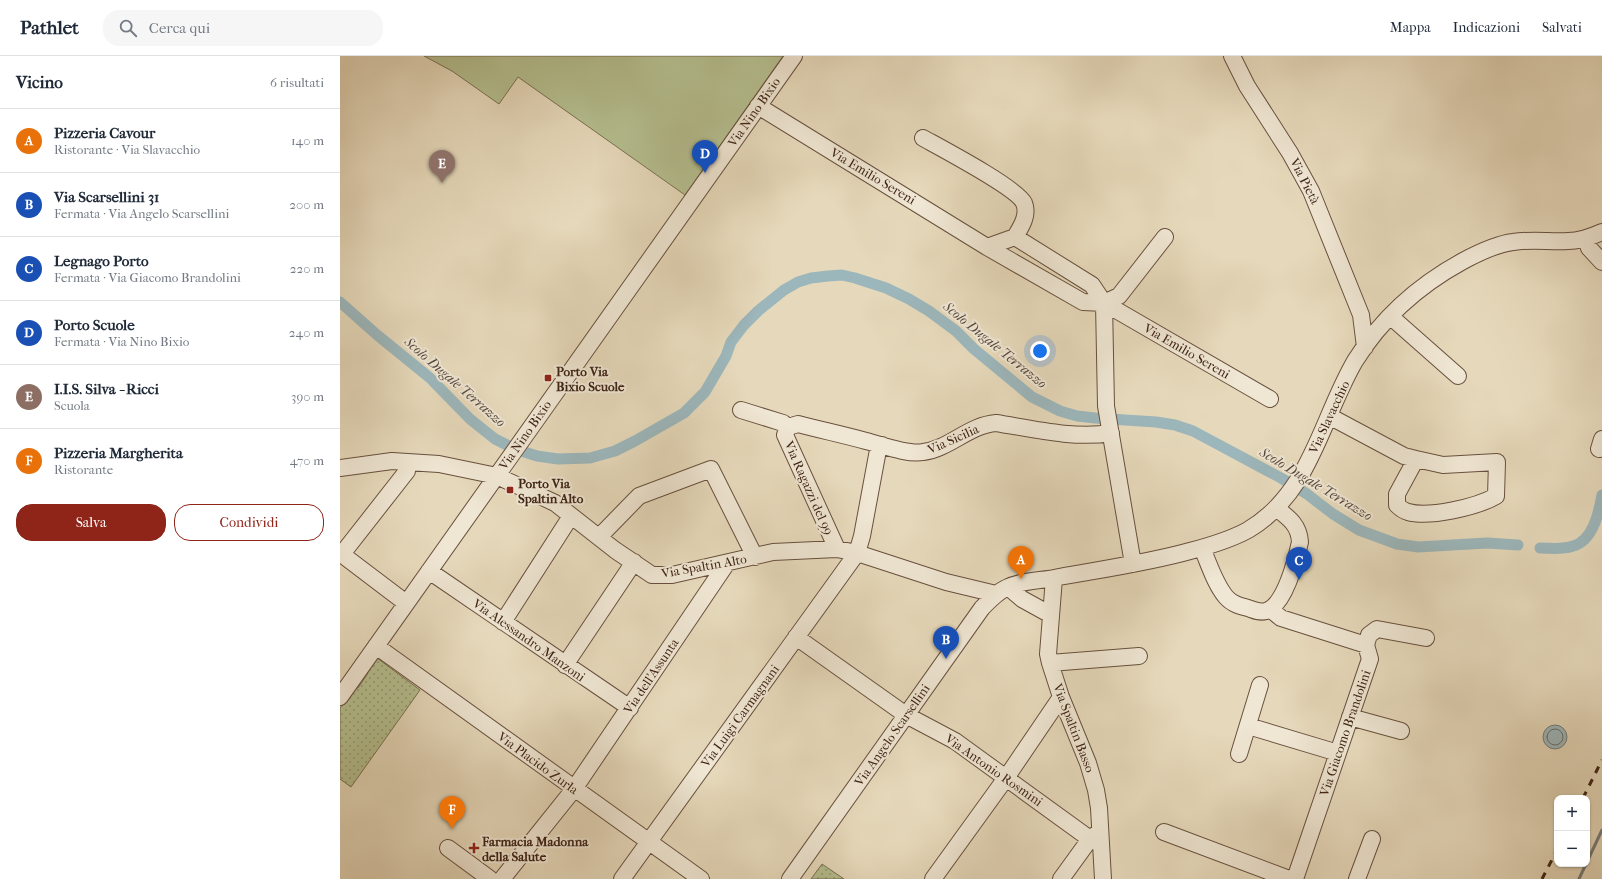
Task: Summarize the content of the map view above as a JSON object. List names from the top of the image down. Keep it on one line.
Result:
{"streets":{"street":["Via Nino Bixio","Via Emilio Sereni","Via Pietà","Via Slavacchio","Via Sicilia","Via Ragazzi del 99","Via Spaltin Alto","Via Alessandro Manzoni","Via dell'Assunta","Via Luigi Carmagnani","Via Spaltin Basso","Via Giacomo Brandolini","Via Angelo Scarsellini","Via Placido Zurla","Via Antonio Rosmini"]},"crossings":[["Via Nino Bixio","Via Emilio Sereni"],["Via Nino Bixio","Via Spaltin Alto"],["Via Nino Bixio","Via Alessandro Manzoni"],["Via Nino Bixio","Via Placido Zurla"],["Via Pietà","Via Slavacchio"],["Via Slavacchio","Via Spaltin Alto"],["Via Slavacchio","Via Spaltin Basso"],["Via Slavacchio","Via Angelo Scarsellini"],["Via Sicilia","Via Ragazzi del 99"],["Via Ragazzi del 99","Via Spaltin Alto"],["Via Spaltin Alto","Via dell'Assunta"],["Via Spaltin Alto","Via Luigi Carmagnani"],["Via Spaltin Alto","Via Angelo Scarsellini"],["Via Alessandro Manzoni","Via dell'Assunta"],["Via dell'Assunta","Via Placido Zurla"],["Via Luigi Carmagnani","Via Placido Zurla"],["Via Luigi Carmagnani","Via Antonio Rosmini"],["Via Spaltin Basso","Via Antonio Rosmini"],["Via Angelo Scarsellini","Via Antonio Rosmini"]],"water":["Scolo Dugale Terrazzo"],"places":{"transit":["Porto Via Bixio Scuole","Porto Via Spaltin Alto"],"health":["Farmacia Madonna della Salute"]},"page":{"header":"Pathlet","search":"Cerca qui","nav":["Mappa","Indicazioni","Salvati"],"heading":["Vicino","6 risultati"],"list":[{"mark":"A","name":"Pizzeria Cavour","note":"Ristorante · Via Slavacchio","value":"140 m"},{"mark":"B","name":"Via Scarsellini 31","note":"Fermata · Via Angelo Scarsellini","value":"200 m"},{"mark":"C","name":"Legnago Porto","note":"Fermata · Via Giacomo Brandolini","value":"220 m"},{"mark":"D","name":"Porto Scuole","note":"Fermata · Via Nino Bixio","value":"240 m"},{"mark":"E","name":"I.I.S. Silva - Ricci","note":"Scuola","value":"390 m"},{"mark":"F","name":"Pizzeria Margherita","note":"Ristorante","value":"470 m"}],"pins":["D","E","A","C","B","F"],"buttons":["Salva","Condividi"],"map_buttons":["+","−"]}}
